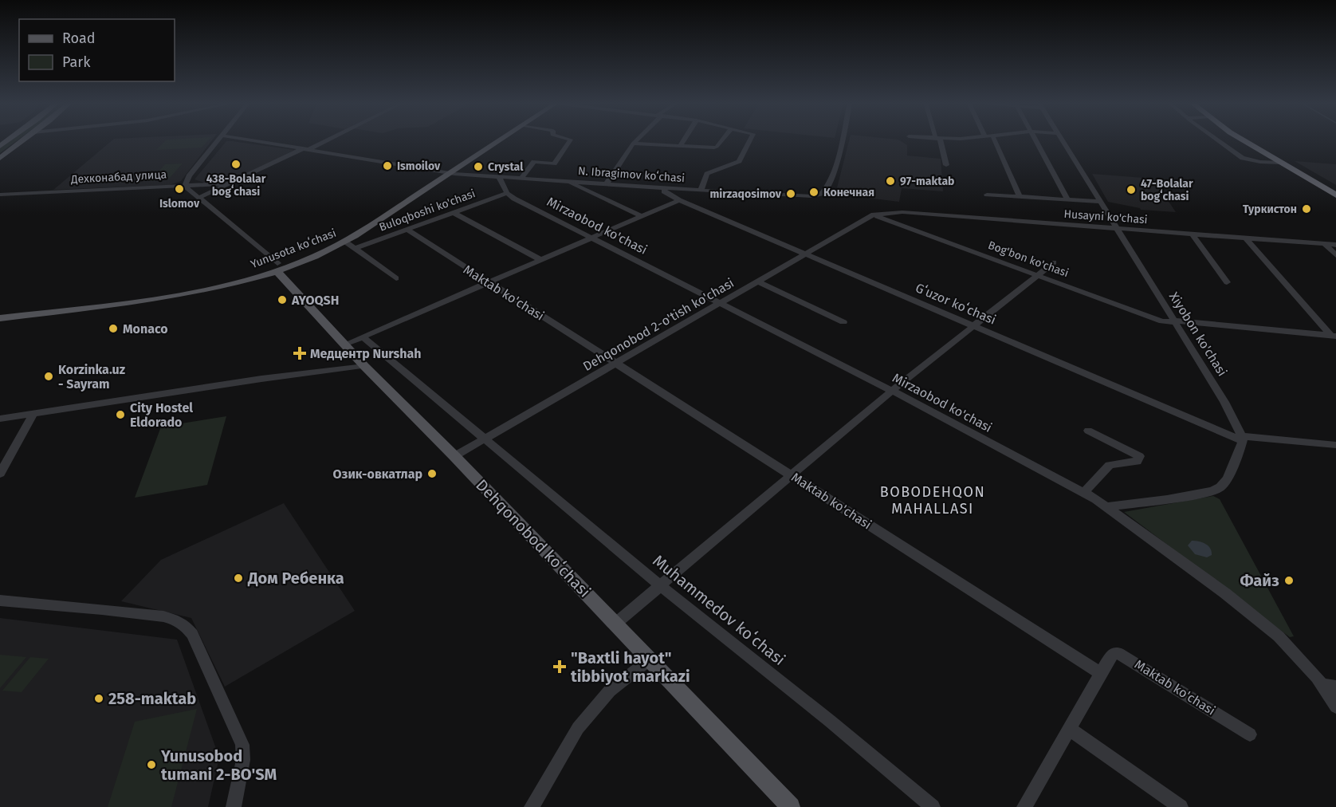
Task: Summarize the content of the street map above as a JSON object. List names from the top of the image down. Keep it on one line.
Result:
{"streets":{"main road":["Yunusota koʻchasi","Dehqonobod koʻchasi"],"street":["N. Ibragimov koʻchasi","Дехконабад улица","Buloqboshi ko'chasi","Husayni ko'chasi","Mirzaobod ko'chasi","Bog'bon ko'chasi","Maktab ko'chasi","Gʻuzor koʻchasi","Dehqonobod 2-o'tish ko'chasi","Xiyobon ko'chasi","Muhammedov koʻchasi"]},"crossings":[["N. Ibragimov koʻchasi","Yunusota koʻchasi"],["N. Ibragimov koʻchasi","Gʻuzor koʻchasi"],["Дехконабад улица","Yunusota koʻchasi"],["Дехконабад улица","Dehqonobod koʻchasi"],["Buloqboshi ko'chasi","Mirzaobod ko'chasi"],["Buloqboshi ko'chasi","Maktab ko'chasi"],["Husayni ko'chasi","Bog'bon ko'chasi"],["Husayni ko'chasi","Dehqonobod 2-o'tish ko'chasi"],["Husayni ko'chasi","Xiyobon ko'chasi"],["Mirzaobod ko'chasi","Dehqonobod 2-o'tish ko'chasi"],["Yunusota koʻchasi","Dehqonobod koʻchasi"],["Bog'bon ko'chasi","Dehqonobod 2-o'tish ko'chasi"],["Bog'bon ko'chasi","Xiyobon ko'chasi"],["Maktab ko'chasi","Dehqonobod 2-o'tish ko'chasi"],["Gʻuzor koʻchasi","Dehqonobod 2-o'tish ko'chasi"],["Gʻuzor koʻchasi","Xiyobon ko'chasi"],["Dehqonobod 2-o'tish ko'chasi","Dehqonobod koʻchasi"],["Dehqonobod 2-o'tish ko'chasi","Muhammedov koʻchasi"]],"districts":["BOBODEHQON MAHALLASI"],"places":{"other":["438-Bolalar bogʻchasi","Ismoilov","Crystal","97-maktab","Islomov","47-Bolalar bogʻchasi","Конечная","mirzaqosimov","Туркистон","AYOQSH","Monaco","Korzinka.uz - Sayram","City Hostel Eldorado","Озик-овкатлар","Дом Ребенка","Файз","258-maktab","Yunusobod tumani 2-BO'SM"],"health":["Медцентр Nurshah","\"Baxtli hayot\" tibbiyot markazi"]},"legend":["Road","Park"]}
